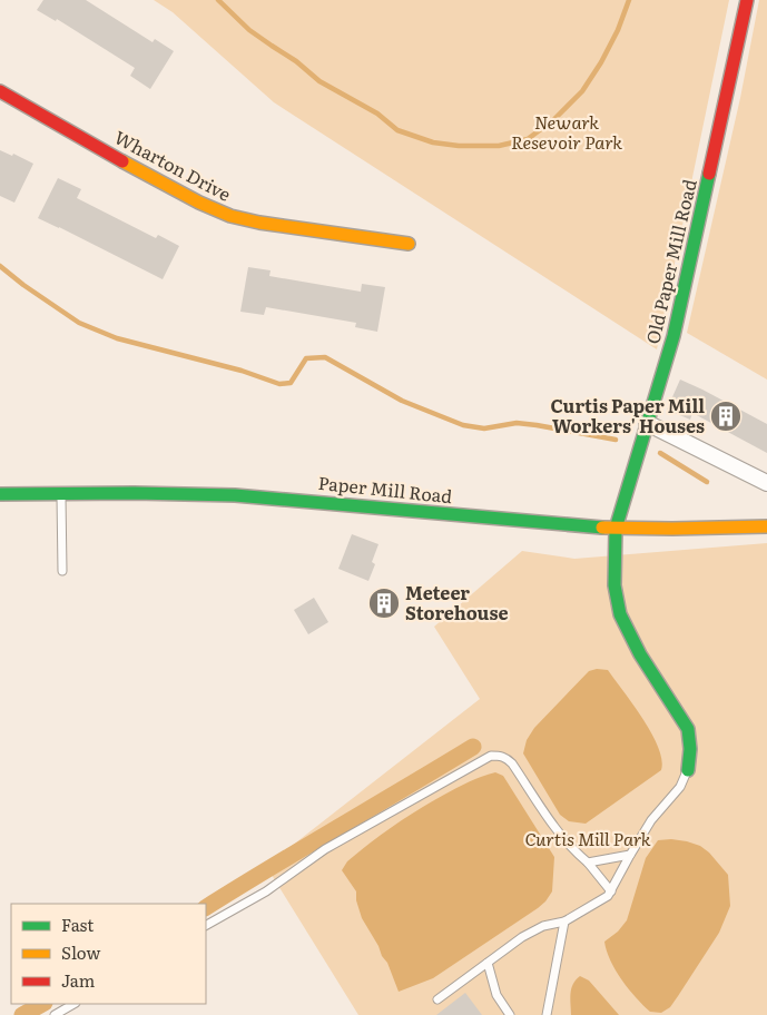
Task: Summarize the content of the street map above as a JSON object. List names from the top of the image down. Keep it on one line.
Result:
{"streets":{"street":["Wharton Drive","Old Paper Mill Road","Paper Mill Road"]},"crossings":[["Old Paper Mill Road","Paper Mill Road"]],"parks":["Newark Resevoir Park","Curtis Mill Park"],"places":{"building":["Curtis Paper Mill Workers' Houses","Meteer Storehouse"]},"legend":["Fast","Slow","Jam"]}
